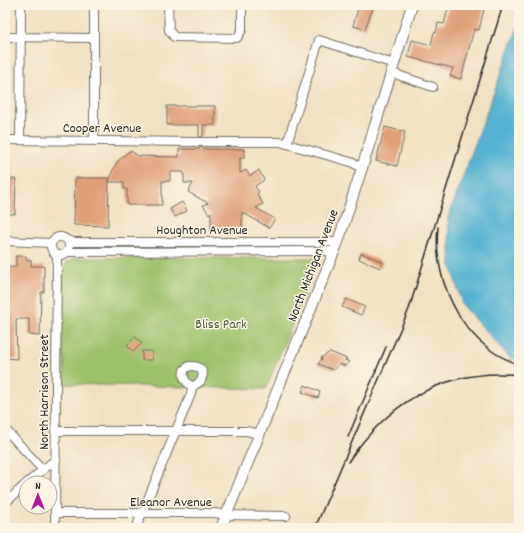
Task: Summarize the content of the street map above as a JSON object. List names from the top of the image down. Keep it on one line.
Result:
{"streets":{"main road":["North Michigan Avenue"],"street":["Cooper Avenue","Houghton Avenue","North Harrison Street","Eleanor Avenue"]},"crossings":[["Cooper Avenue","North Michigan Avenue"],["Houghton Avenue","North Michigan Avenue"],["Houghton Avenue","North Harrison Street"],["North Michigan Avenue","Eleanor Avenue"]],"parks":["Bliss Park"],"north":"top"}
